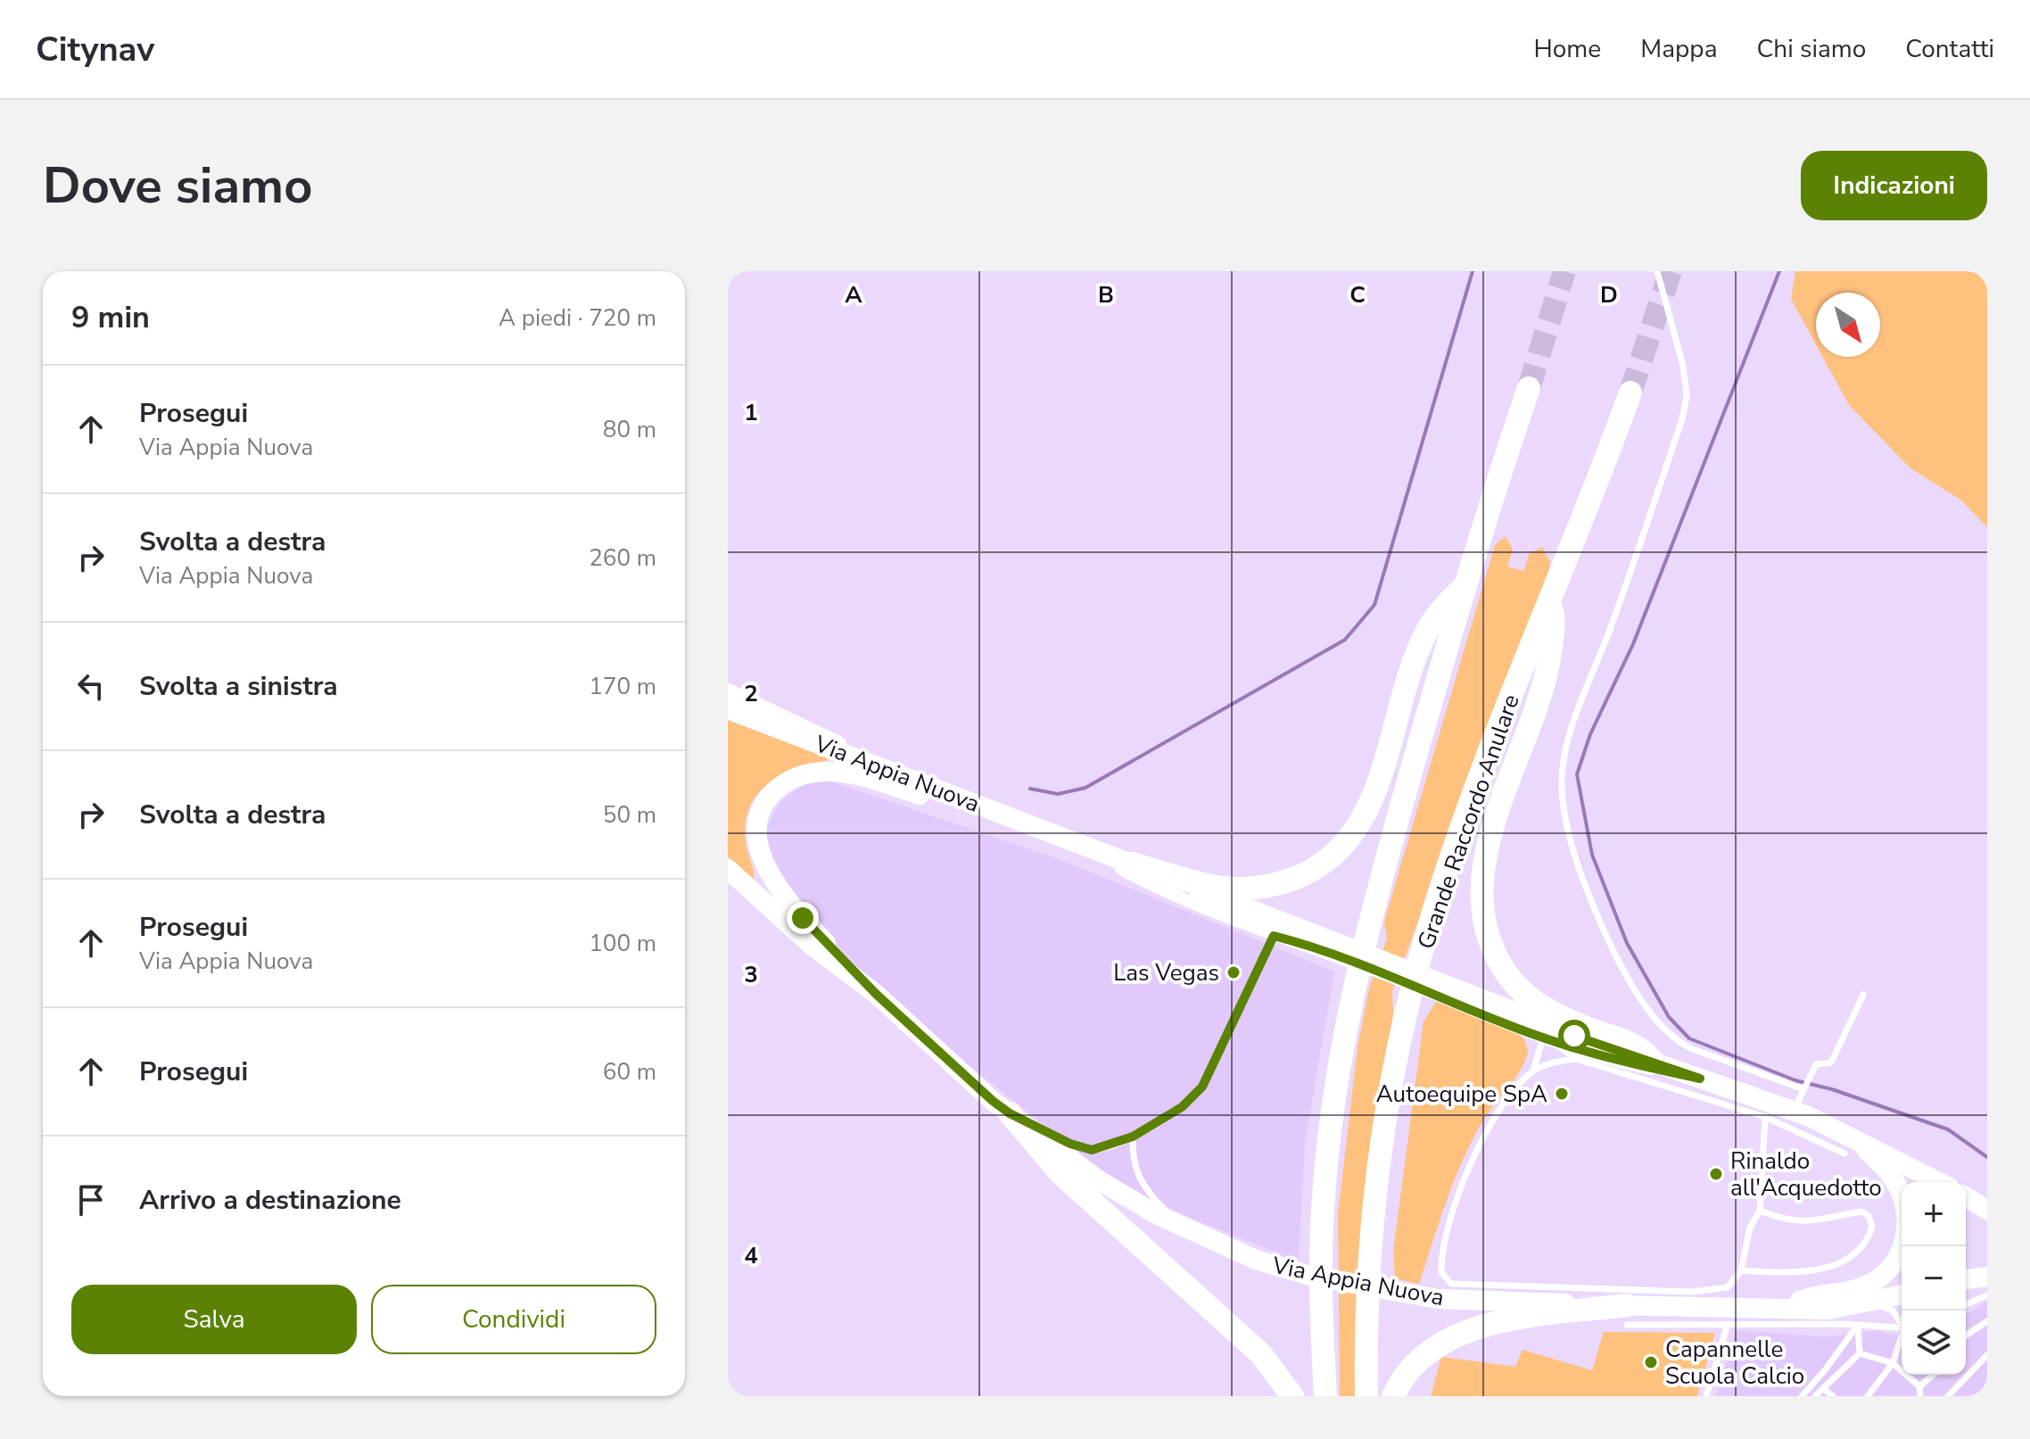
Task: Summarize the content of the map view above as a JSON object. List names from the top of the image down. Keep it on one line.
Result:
{"streets":{"highway":["Grande Raccordo Anulare"],"main road":["Via Appia Nuova"]},"places":["Las Vegas","Autoequipe SpA","Rinaldo all'Acquedotto","Capannelle Scuola Calcio"],"north":"bottom right","page":{"header":"Citynav","nav":["Home","Mappa","Chi siamo","Contatti"],"buttons":["Indicazioni",["Salva","Condividi"]],"title":"Dove siamo","heading":["9 min","A piedi · 720 m"],"list":[["Prosegui","Via Appia Nuova","80 m"],["Svolta a destra","Via Appia Nuova","260 m"],["Svolta a sinistra","170 m"],["Svolta a destra","50 m"],["Prosegui","Via Appia Nuova","100 m"],["Prosegui","60 m"],"Arrivo a destinazione"],"map_buttons":["+","−"]},"grid":{"columns":["A","B","C","D"],"rows":["1","2","3","4"]}}
